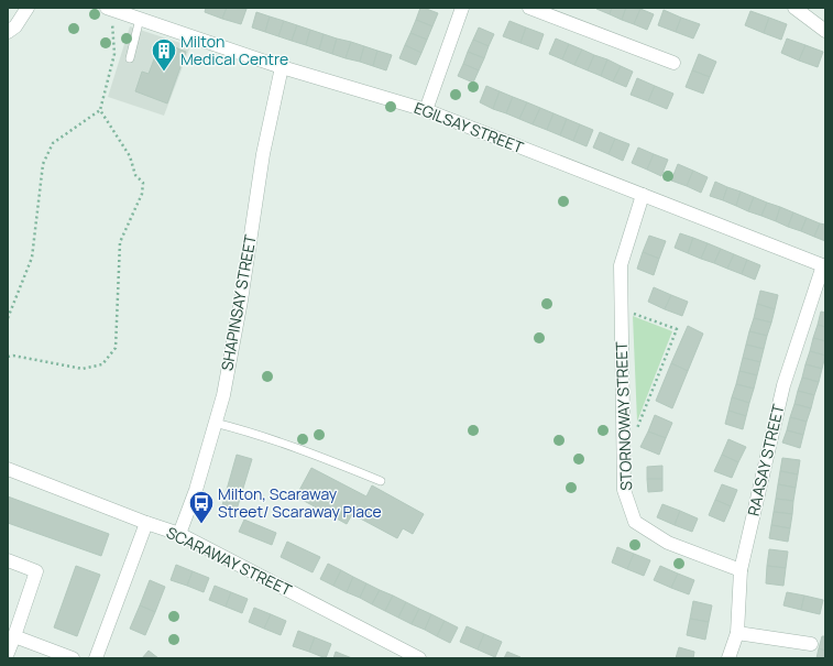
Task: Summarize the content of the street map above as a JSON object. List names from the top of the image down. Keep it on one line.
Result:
{"streets":{"street":["EGILSAY STREET","SHAPINSAY STREET","STORNOWAY STREET","RAASAY STREET","SCARAWAY STREET"]},"crossings":[["EGILSAY STREET","SHAPINSAY STREET"],["EGILSAY STREET","STORNOWAY STREET"],["EGILSAY STREET","RAASAY STREET"],["SHAPINSAY STREET","SCARAWAY STREET"],["STORNOWAY STREET","RAASAY STREET"]],"places":{"building":["Milton Medical Centre"],"bus stop":["Milton, Scaraway Street/ Scaraway Place"]}}
